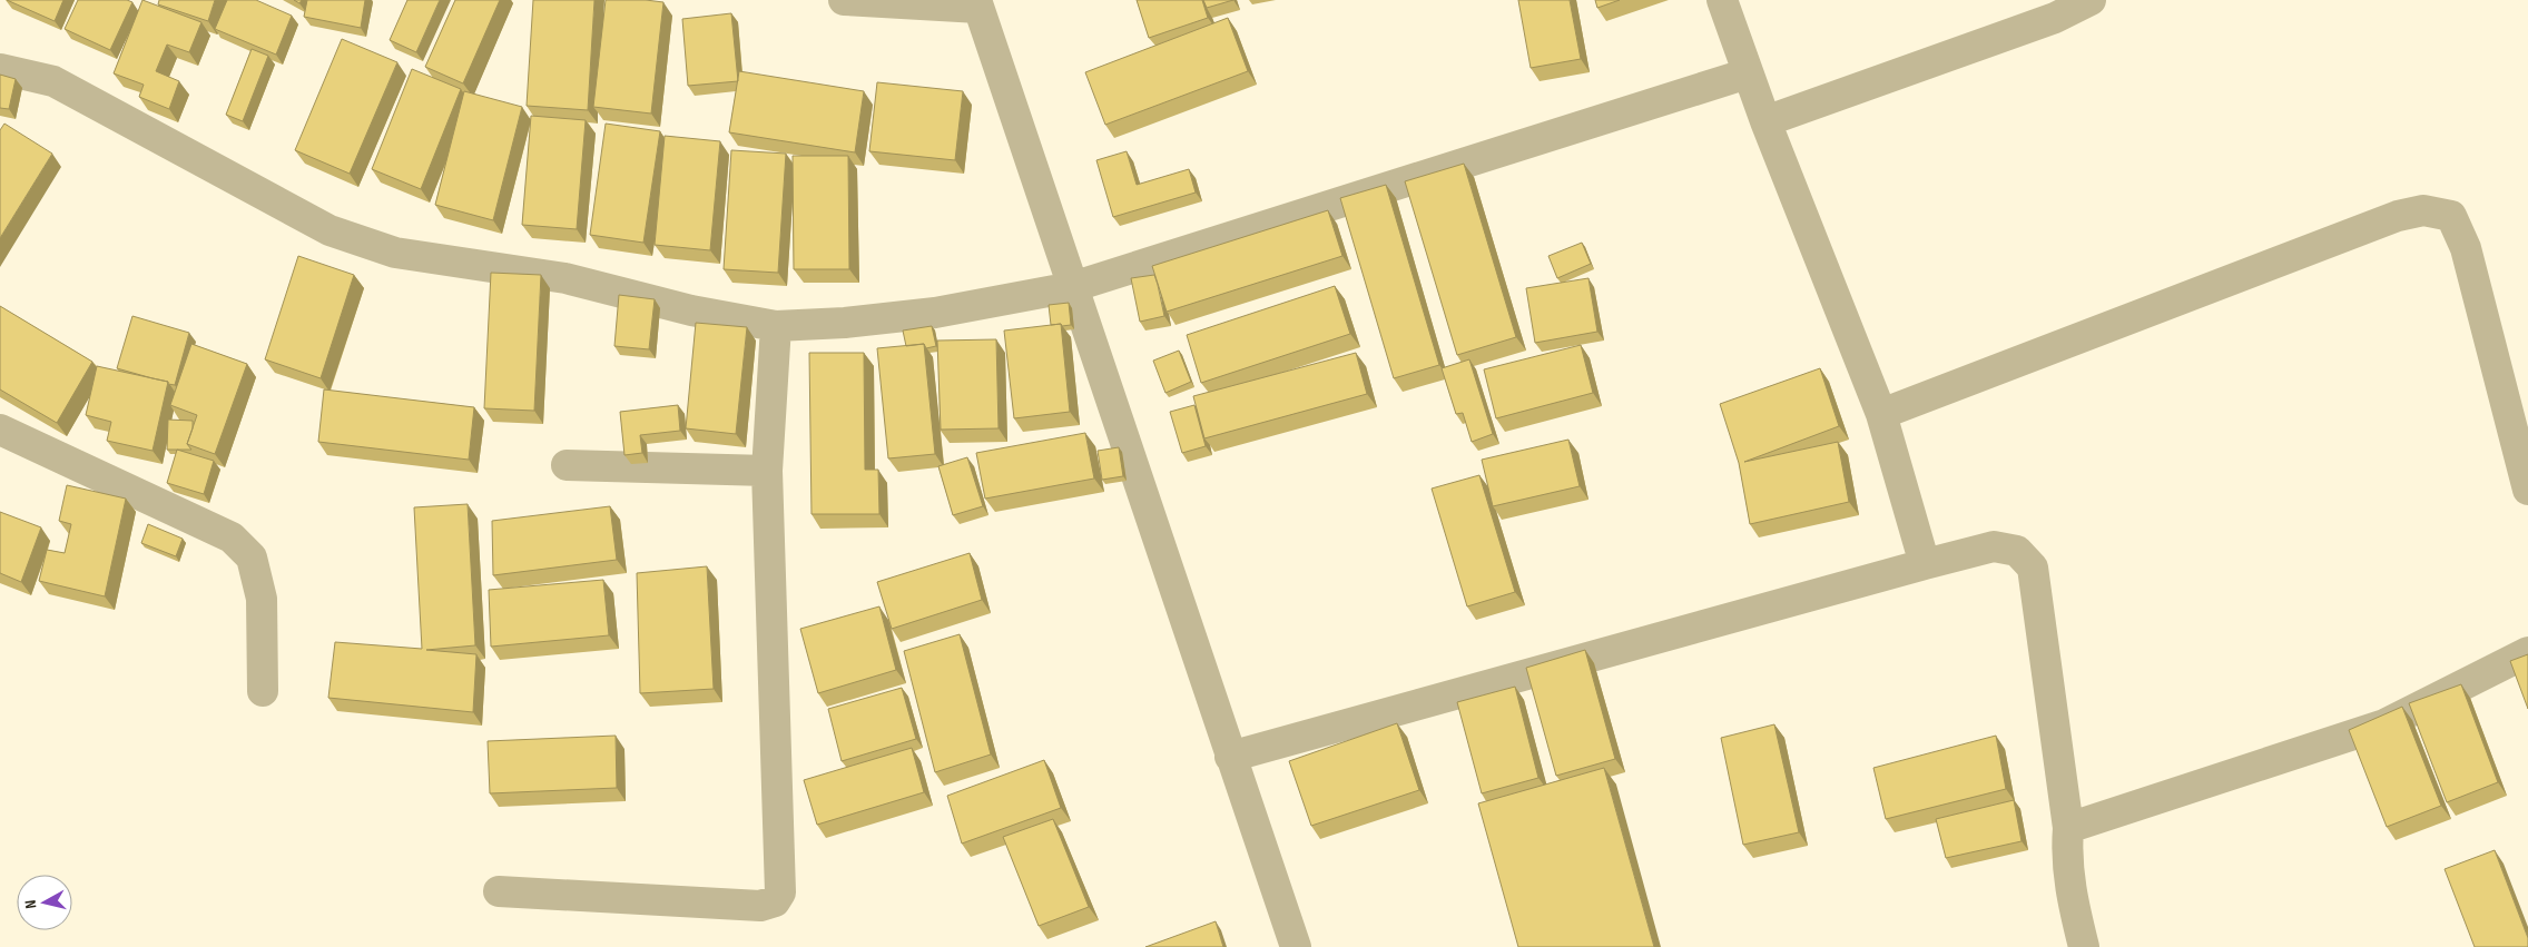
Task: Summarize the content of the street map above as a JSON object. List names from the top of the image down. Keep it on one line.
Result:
{"north":"left"}
